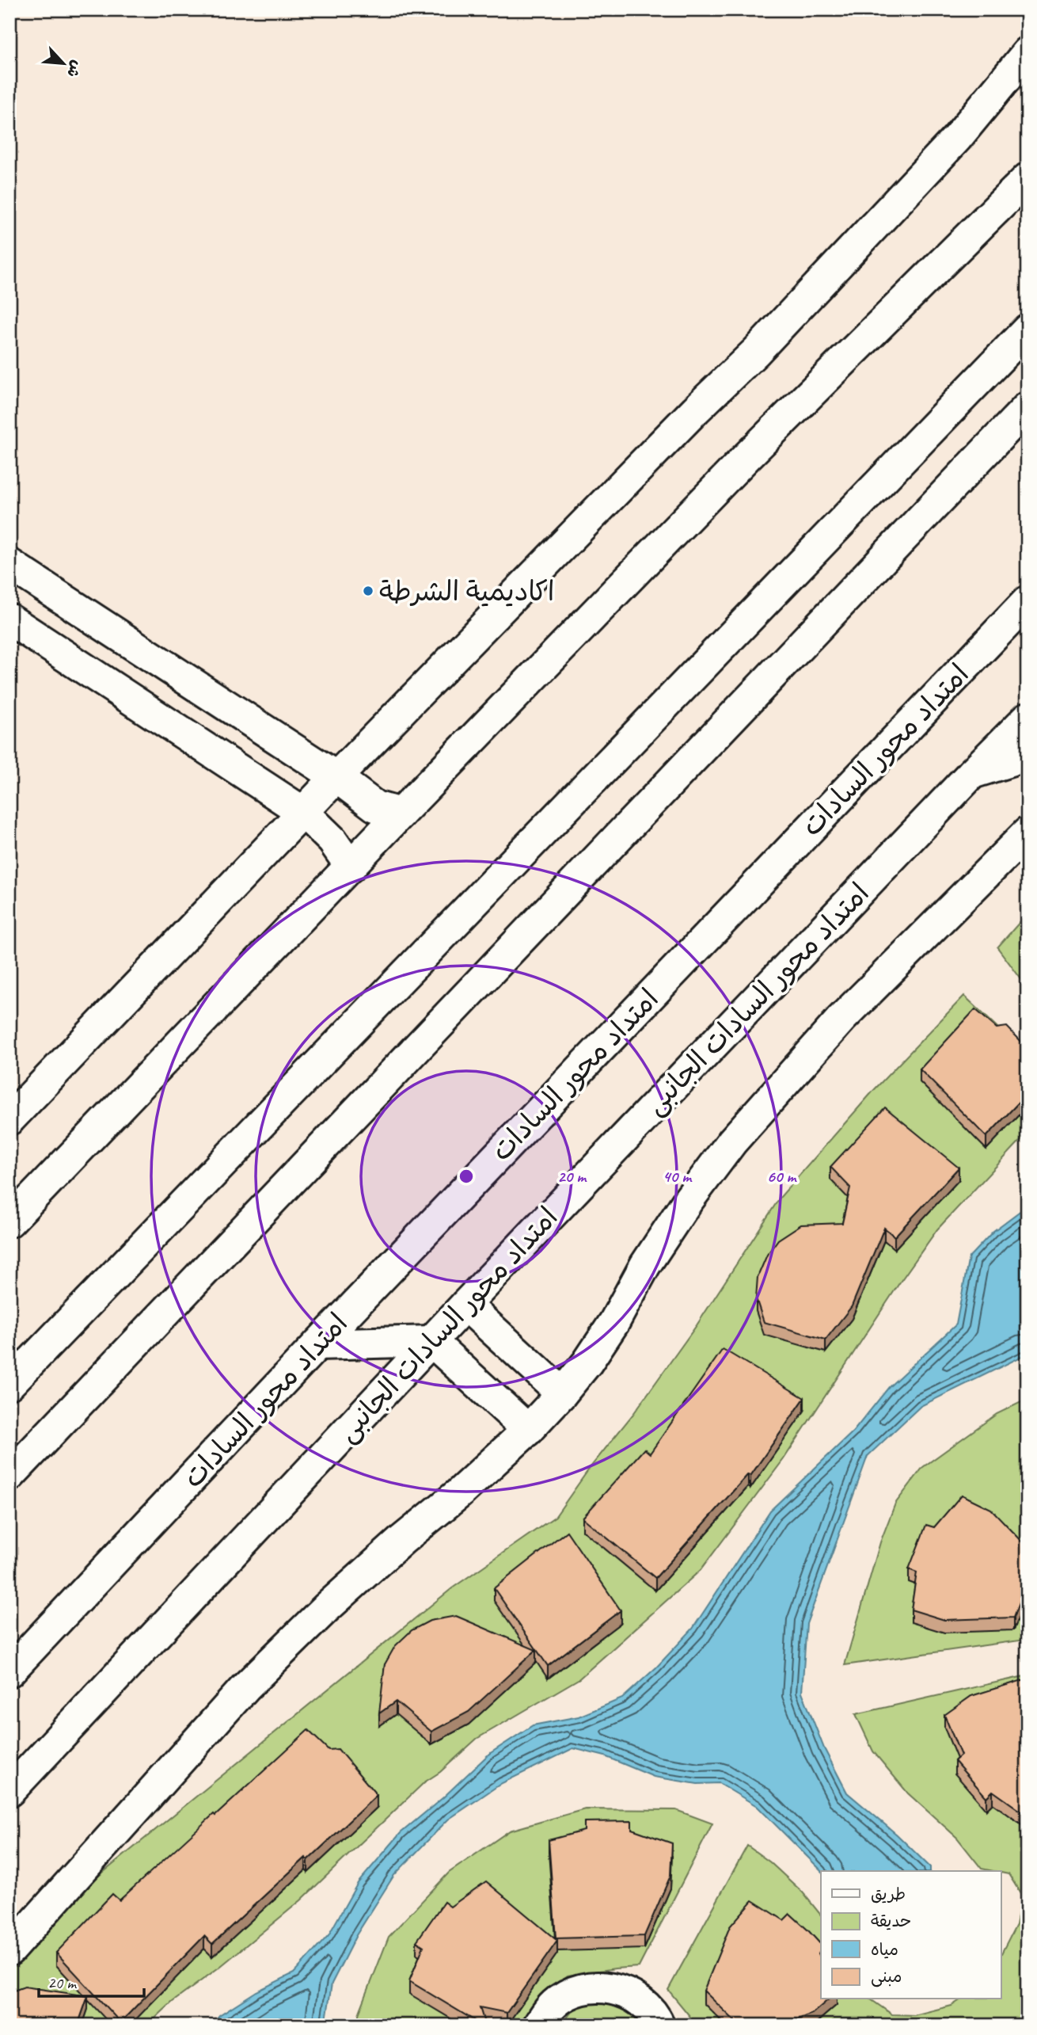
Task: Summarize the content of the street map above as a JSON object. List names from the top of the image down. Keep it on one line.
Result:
{"streets":{"street":["امتداد محور السادات","امتداد محور السادات الجانبى"]},"places":["اكاديمية الشرطة"],"legend":["طريق","حديقة","مياه","مبنى"],"scale_bar":"20 m","north":"bottom right","rings":["20 m","40 m","60 m"]}
